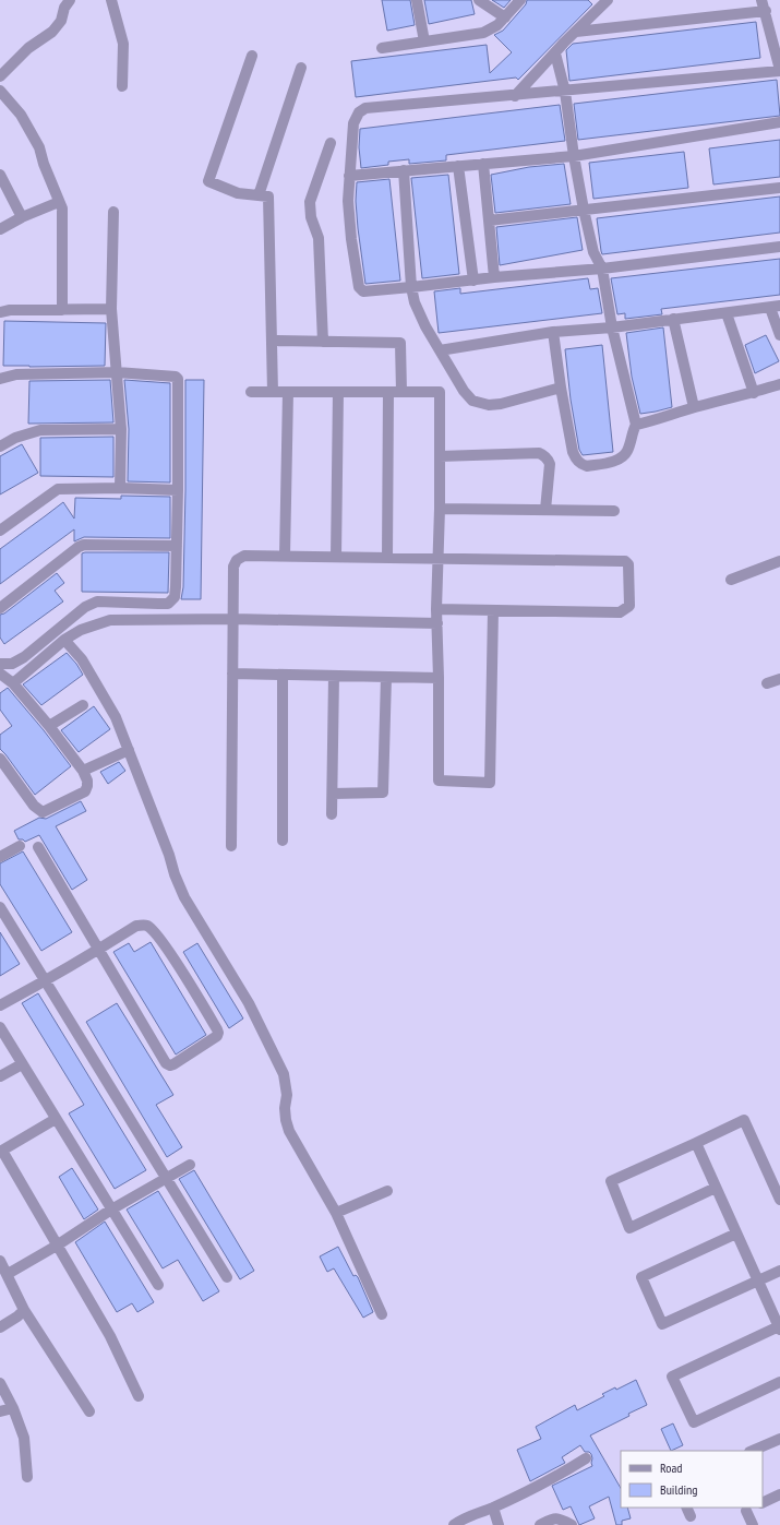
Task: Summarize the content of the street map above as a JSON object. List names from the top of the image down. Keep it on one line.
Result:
{"legend":["Road","Building"]}
